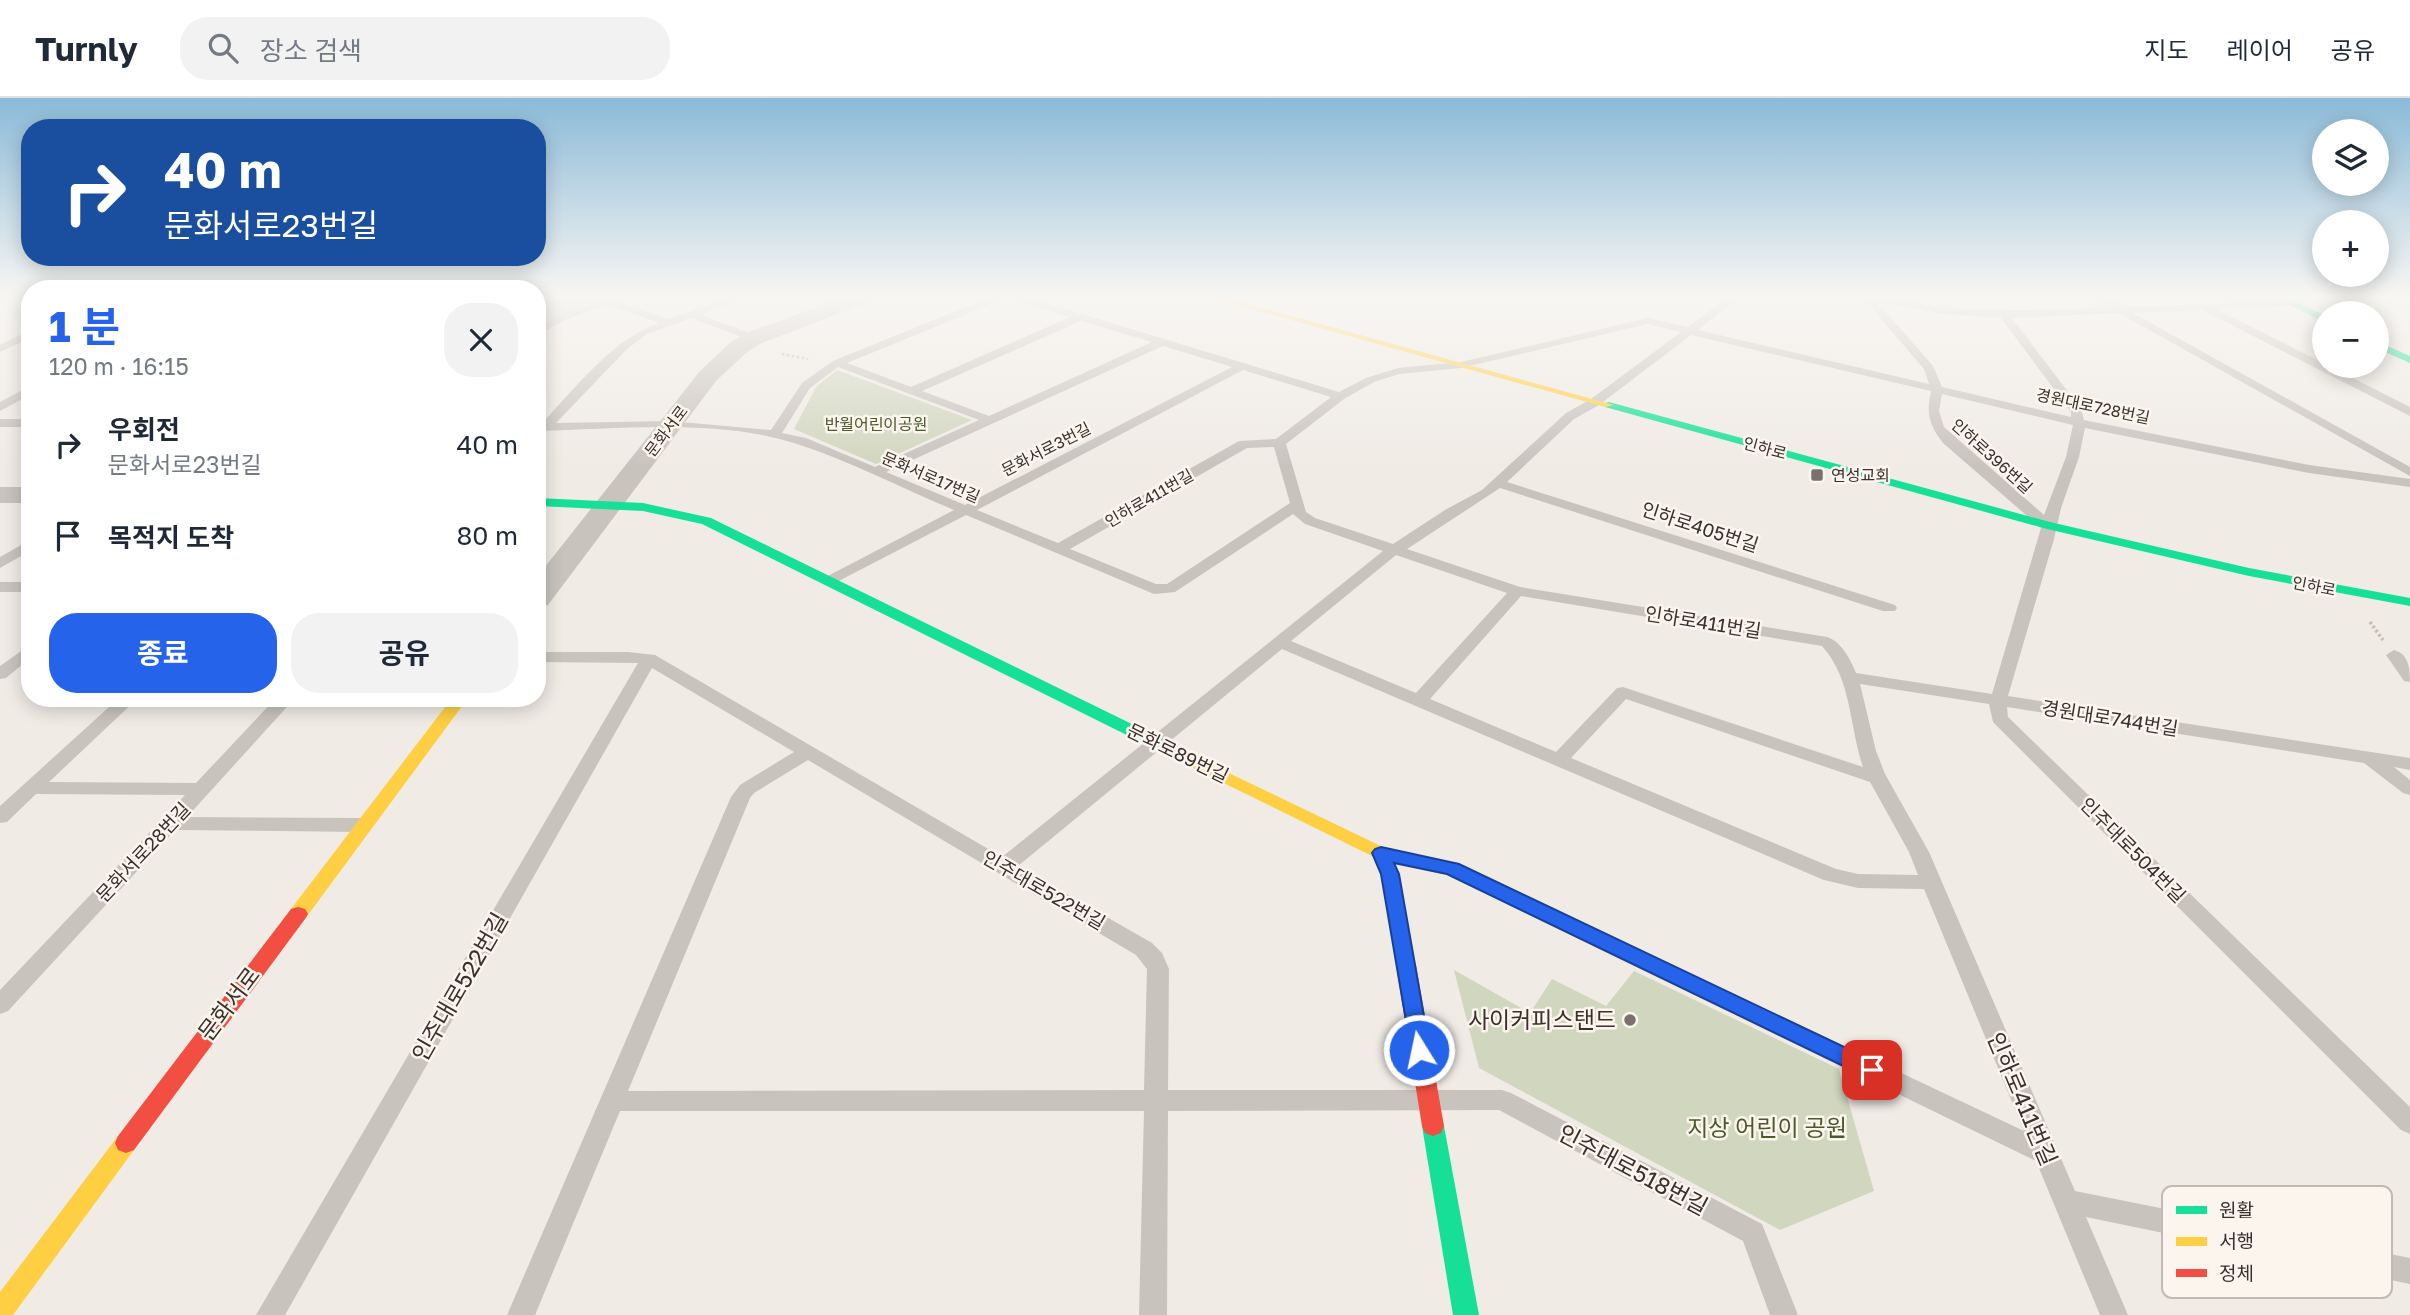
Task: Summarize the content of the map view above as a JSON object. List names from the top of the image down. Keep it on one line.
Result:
{"streets":{"street":["문화서로","인하로","문화로89번길"],"lane":["경원대로728번길","문화서로3번길","인하로396번길","문화서로17번길","인하로411번길","인하로405번길","경원대로744번길","인주대로504번길","문화서로28번길","인주대로522번길","인주대로518번길"]},"crossings":[["경원대로728번길","인하로"],["경원대로728번길","인하로396번길"],["문화서로","문화서로17번길"],["문화서로","문화로89번길"],["인하로","인하로396번길"],["문화서로3번길","문화서로17번길"],["문화서로3번길","문화로89번길"],["문화서로17번길","인하로411번길"],["인하로411번길","경원대로744번길"],["경원대로744번길","인주대로504번길"],["인주대로522번길","인주대로518번길"]],"parks":["반월어린이공원","지상 어린이 공원"],"places":{"transit":["연성교회"],"other":["사이커피스탠드"]},"legend":["원활","서행","정체"],"page":{"header":"Turnly","search":"장소 검색","nav":["지도","레이어","공유"],"map_buttons":["+","−"],"turn":["40 m","문화서로23번길"],"heading":["1 분","120 m · 16:15"],"list":[{"name":"우회전","note":"문화서로23번길","value":"40 m"},{"name":"목적지 도착","value":"80 m"}],"buttons":["종료","공유"]}}
